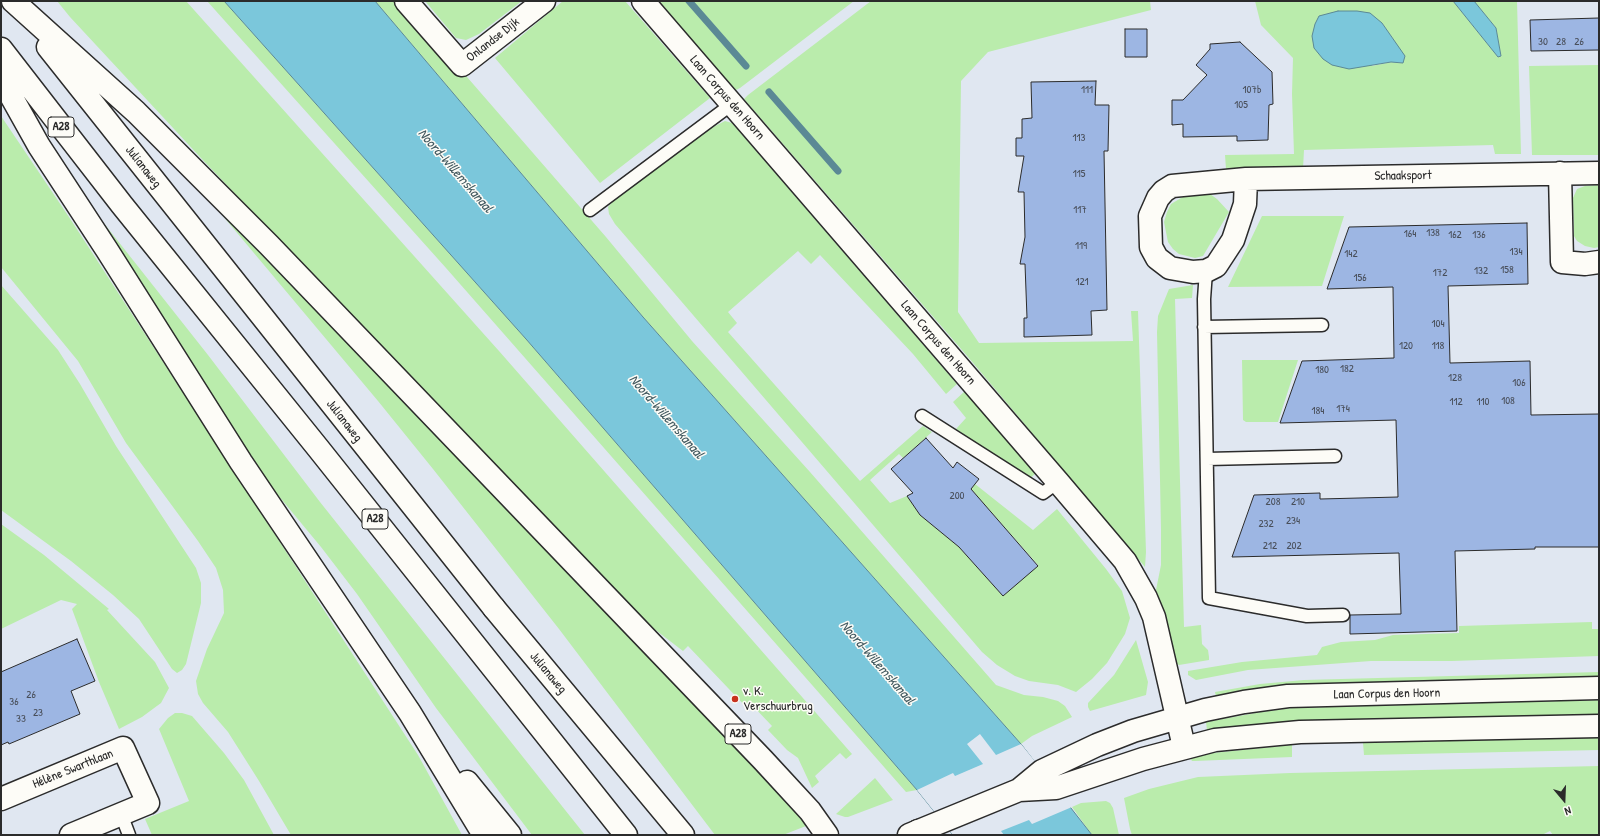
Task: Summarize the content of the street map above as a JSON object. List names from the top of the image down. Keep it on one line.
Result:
{"streets":{"main road":["Onlandse Dijk","Laan Corpus den Hoorn","A28","Julianaweg","Schaaksport","Hélène Swarthlaan"]},"crossings":[["A28","Julianaweg"]],"water":["Noord-Willemskanaal"],"places":["v. K. Verschuurbrug"],"house_numbers":["30","28","26","111","107b","105","113","115","117","138","164","162","136","119","134","142","158","132","172","156","121","104","120","118","182","180","128","106","108","112","110","174","184","200","208","210","234","232","212","202","26","36","23","33"],"north":"bottom"}
